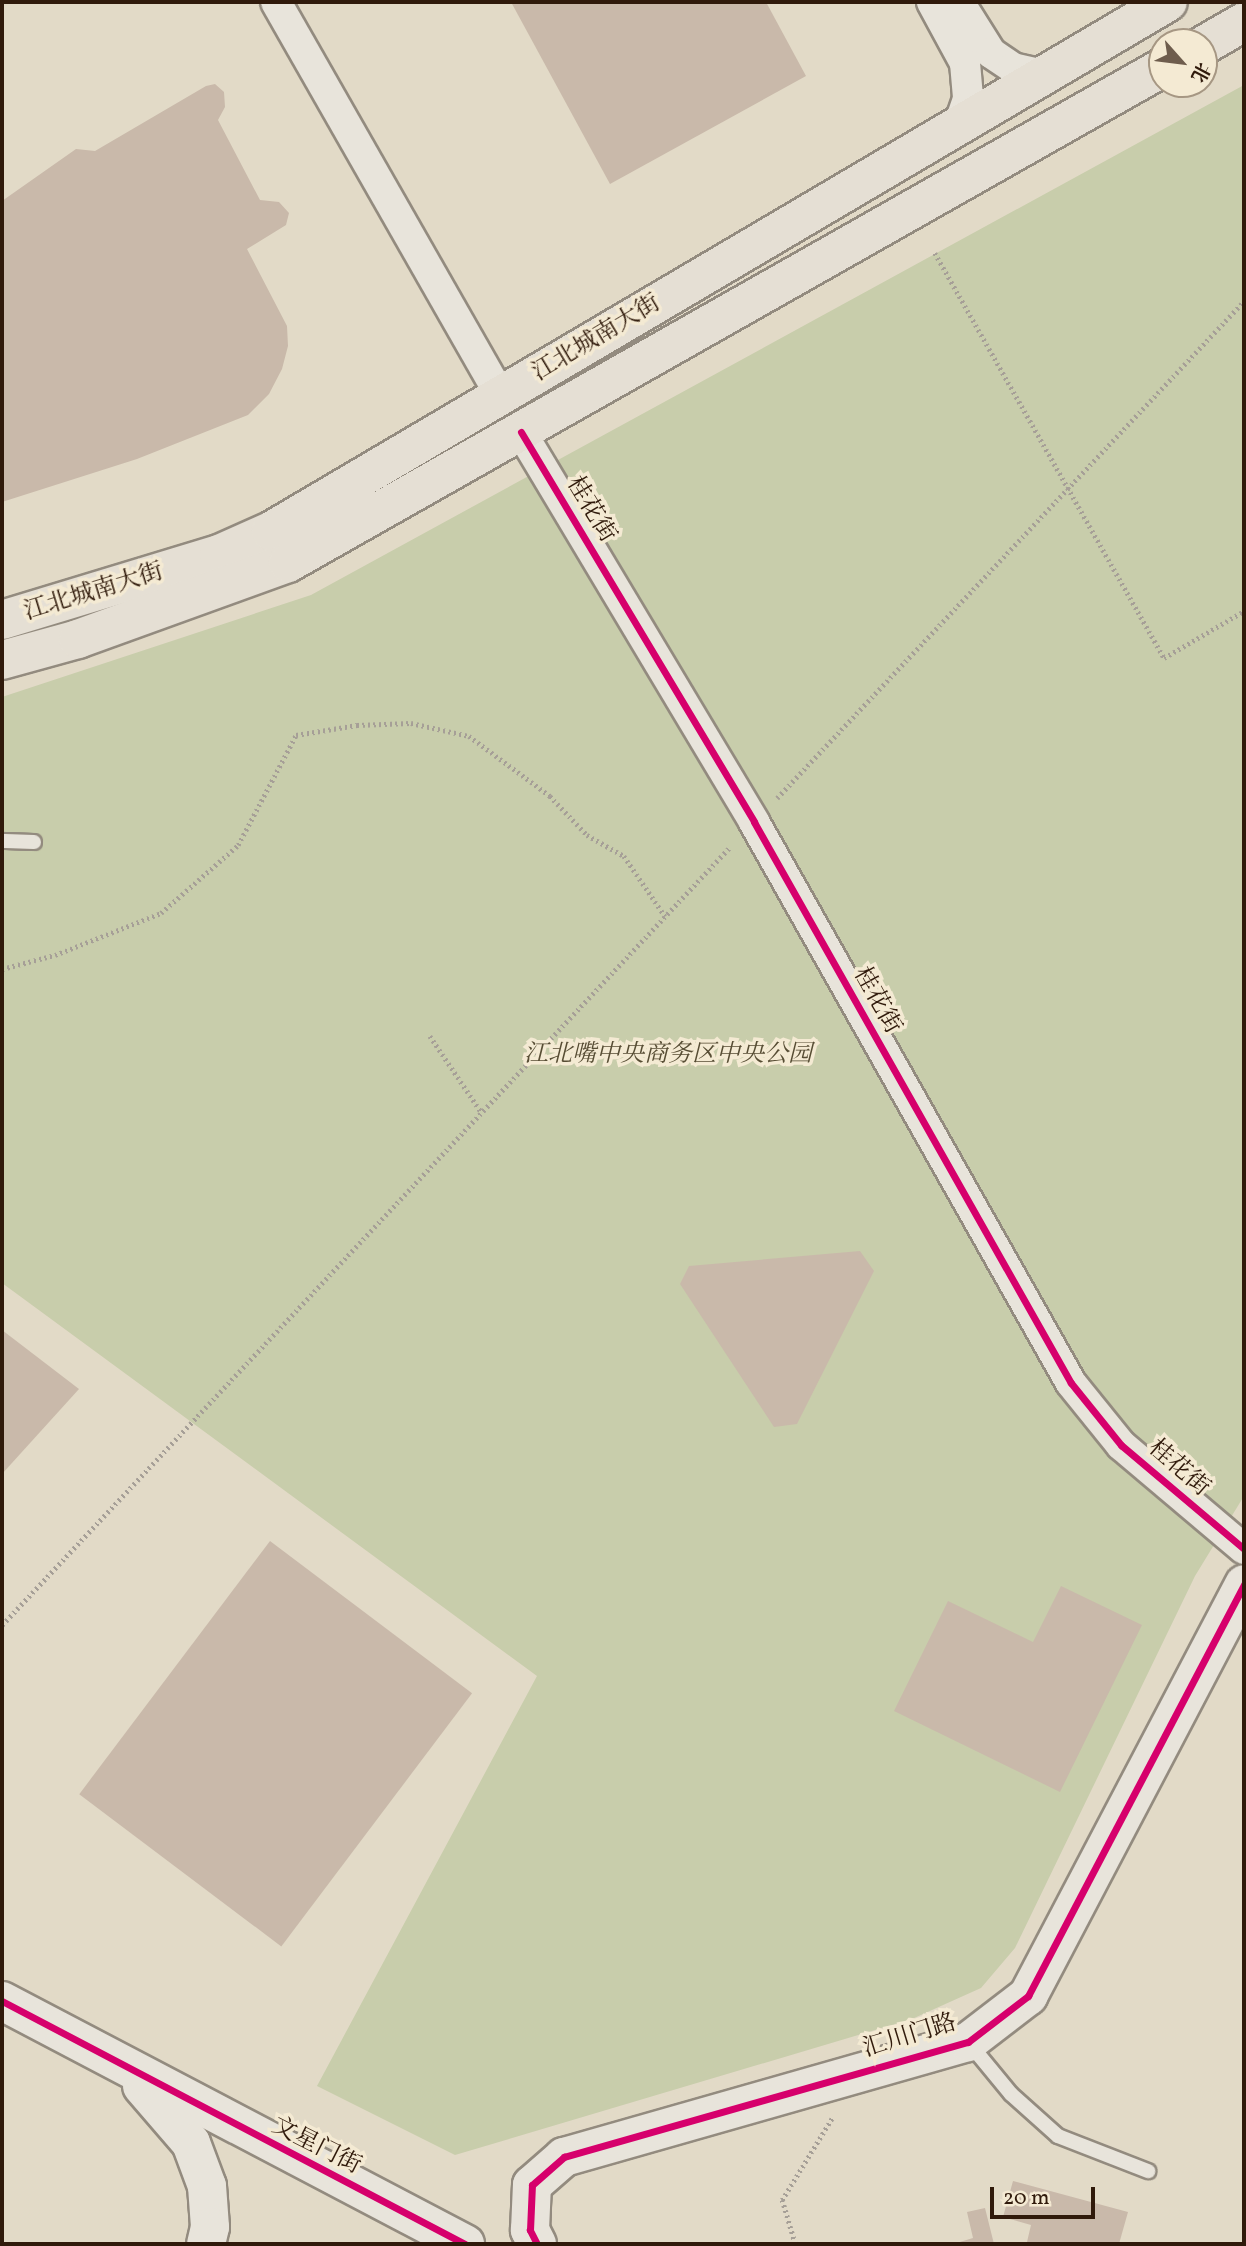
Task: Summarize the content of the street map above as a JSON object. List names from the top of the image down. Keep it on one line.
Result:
{"streets":{"main road":["江北城南大街"],"street":["桂花街","汇川门路","文星门街"]},"crossings":[["江北城南大街","桂花街"]],"parks":["江北嘴中央商务区中央公园"],"scale_bar":"20 m","north":"bottom right"}
